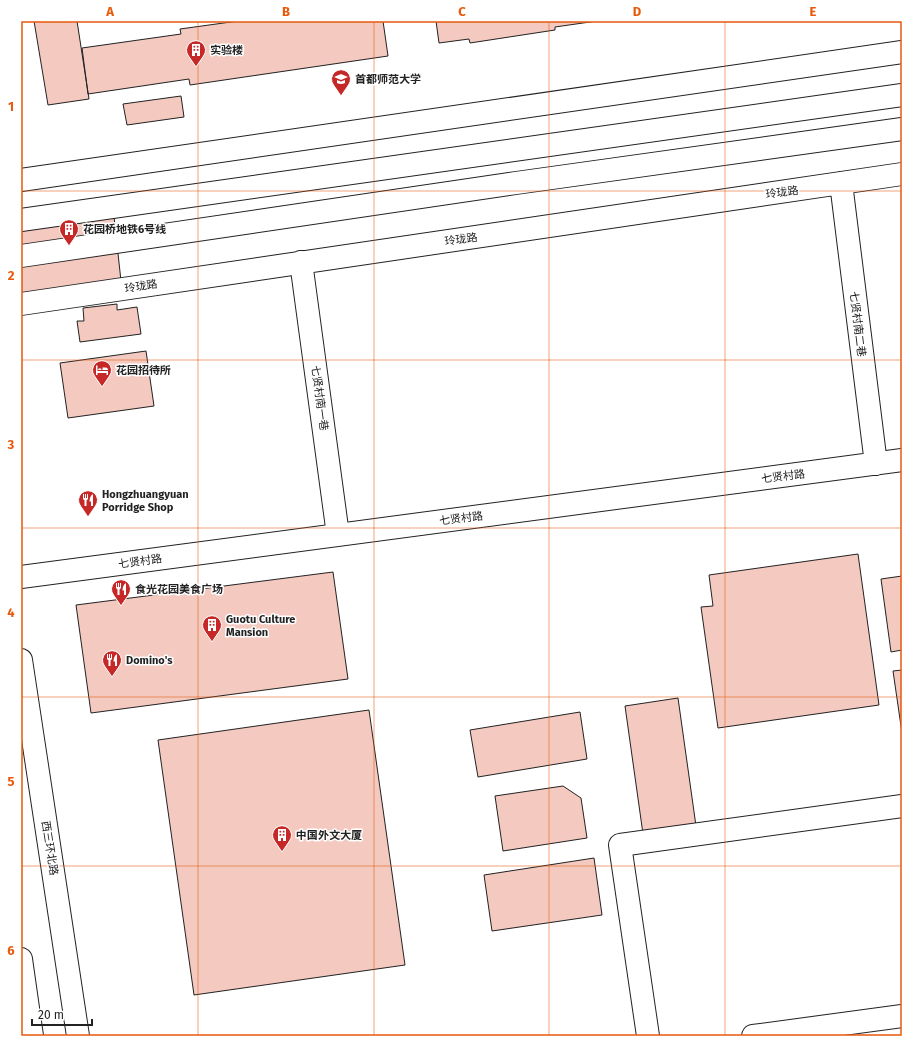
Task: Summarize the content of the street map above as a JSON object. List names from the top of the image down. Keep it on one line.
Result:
{"streets":{"main road":["玲珑路","七贤村南二巷","七贤村南一巷","七贤村路","西三环北路"]},"crossings":[["玲珑路","七贤村南二巷"],["玲珑路","七贤村南一巷"],["七贤村南二巷","七贤村路"],["七贤村南一巷","七贤村路"]],"places":{"building":["实验楼","花园桥地铁6号线","Guotu Culture Mansion","中国外文大厦"],"school or university":["首都师范大学"],"hotel":["花园招待所"],"restaurant":["Hongzhuangyuan Porridge Shop","食光花园美食广场","Domino's"]},"scale_bar":"20 m","grid":{"columns":["A","B","C","D","E"],"rows":["1","2","3","4","5","6"]}}
